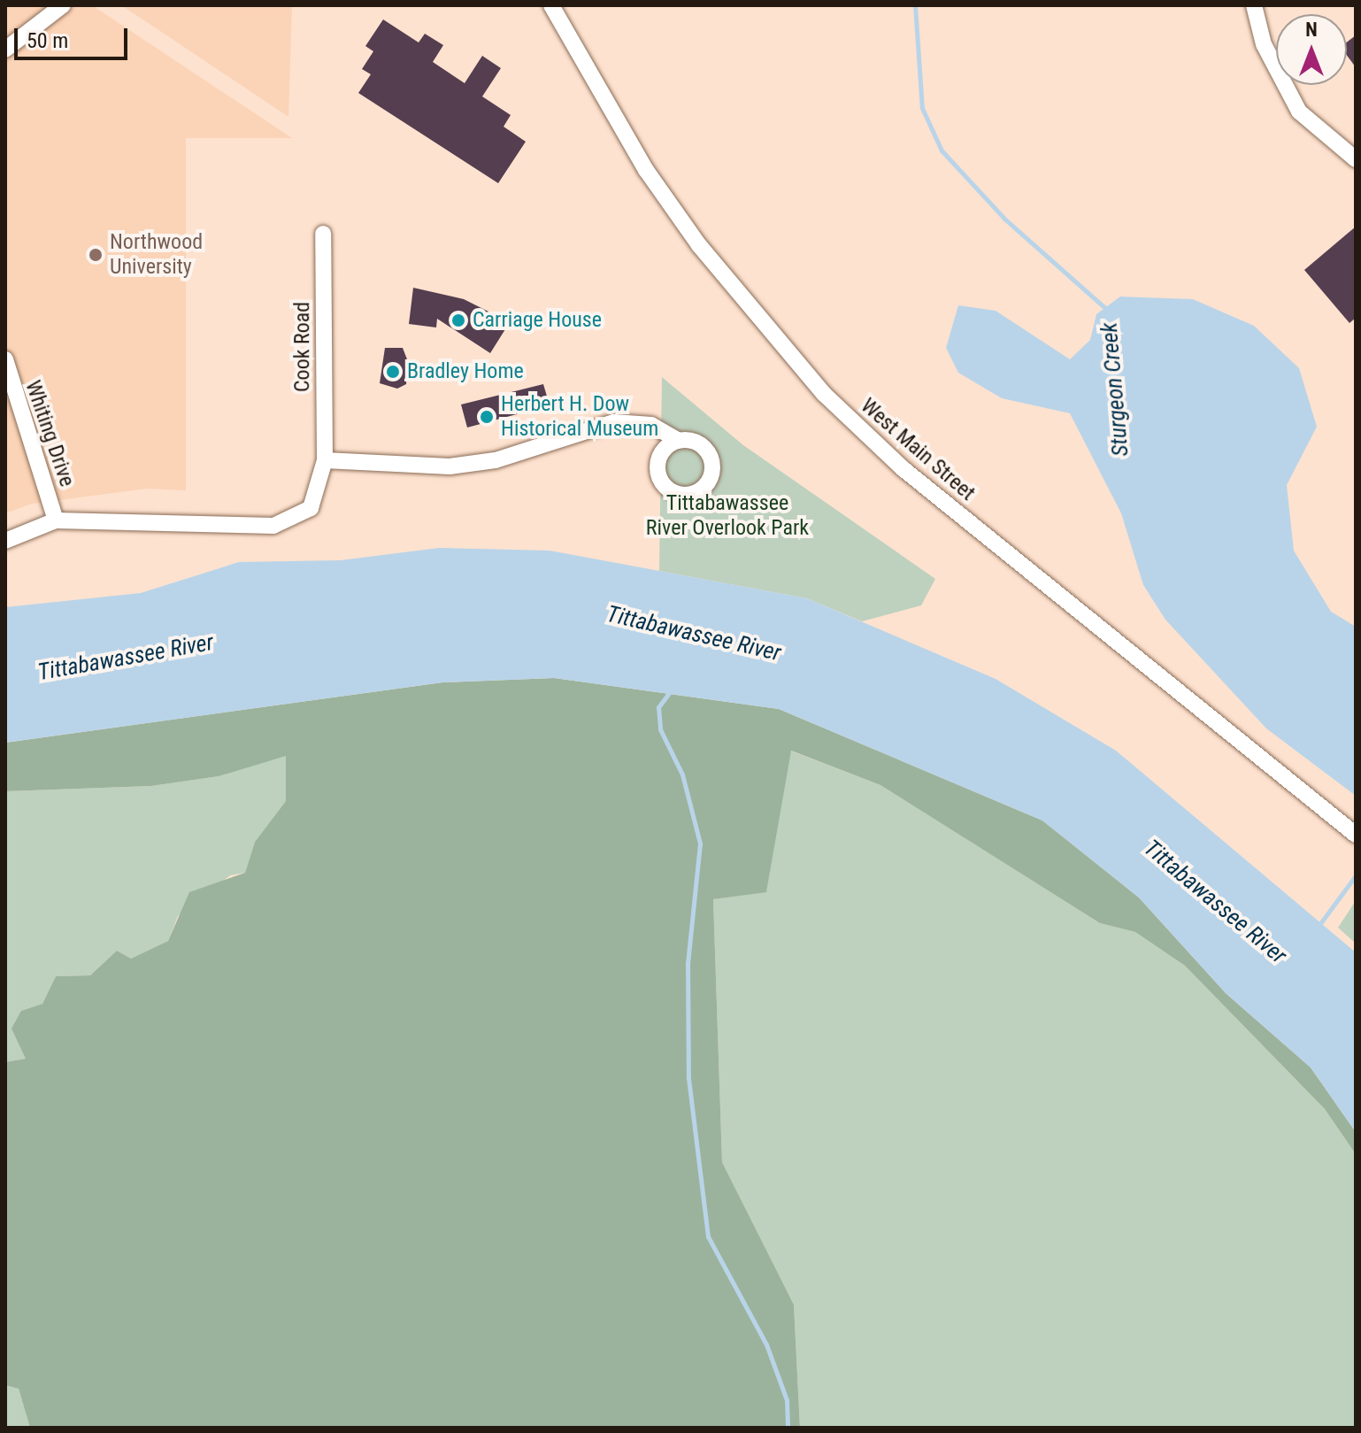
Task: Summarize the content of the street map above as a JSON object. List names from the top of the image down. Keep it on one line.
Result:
{"streets":{"street":["Cook Road","Whiting Drive","West Main Street"]},"crossings":[["Cook Road","Whiting Drive"]],"water":["Sturgeon Creek","Tittabawassee River"],"parks":["Tittabawassee River Overlook Park"],"places":["Northwood University","Carriage House","Bradley Home","Herbert H. Dow Historical Museum"],"scale_bar":"50 m","north":"top"}
